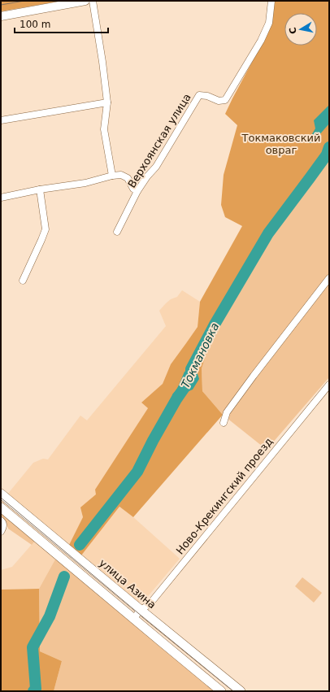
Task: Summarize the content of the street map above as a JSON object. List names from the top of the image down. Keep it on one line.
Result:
{"streets":{"main road":["улица Азина"],"street":["Верхоянская улица","Ново-Крекингский проезд"]},"crossings":[["Ново-Крекингский проезд","улица Азина"]],"water":["Токмановка"],"parks":["Токмаковский овраг"],"scale_bar":"100 m","north":"left"}
